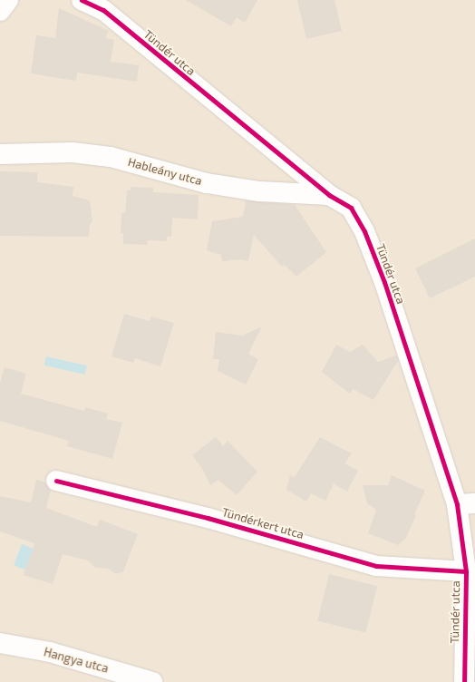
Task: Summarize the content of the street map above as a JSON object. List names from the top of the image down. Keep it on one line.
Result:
{"streets":{"street":["Tündér utca","Hableány utca","Tündérkert utca","Hangya utca"]},"crossings":[["Tündér utca","Hableány utca"],["Tündér utca","Tündérkert utca"]]}
